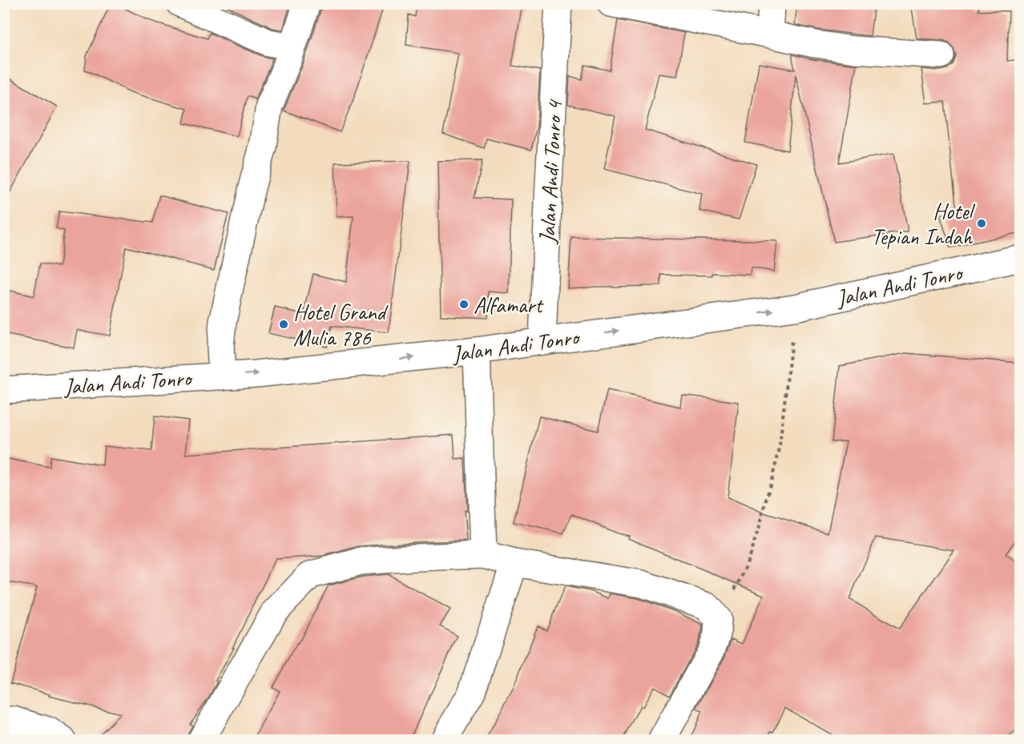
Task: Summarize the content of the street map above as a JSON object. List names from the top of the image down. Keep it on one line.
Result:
{"streets":{"street":["Jalan Andi Tonro 4","Jalan Andi Tonro"]},"crossings":[["Jalan Andi Tonro 4","Jalan Andi Tonro"]],"one_way":["Jalan Andi Tonro"],"places":["Hotel Tepian Indah","Alfamart","Hotel Grand Mulia 786"]}
